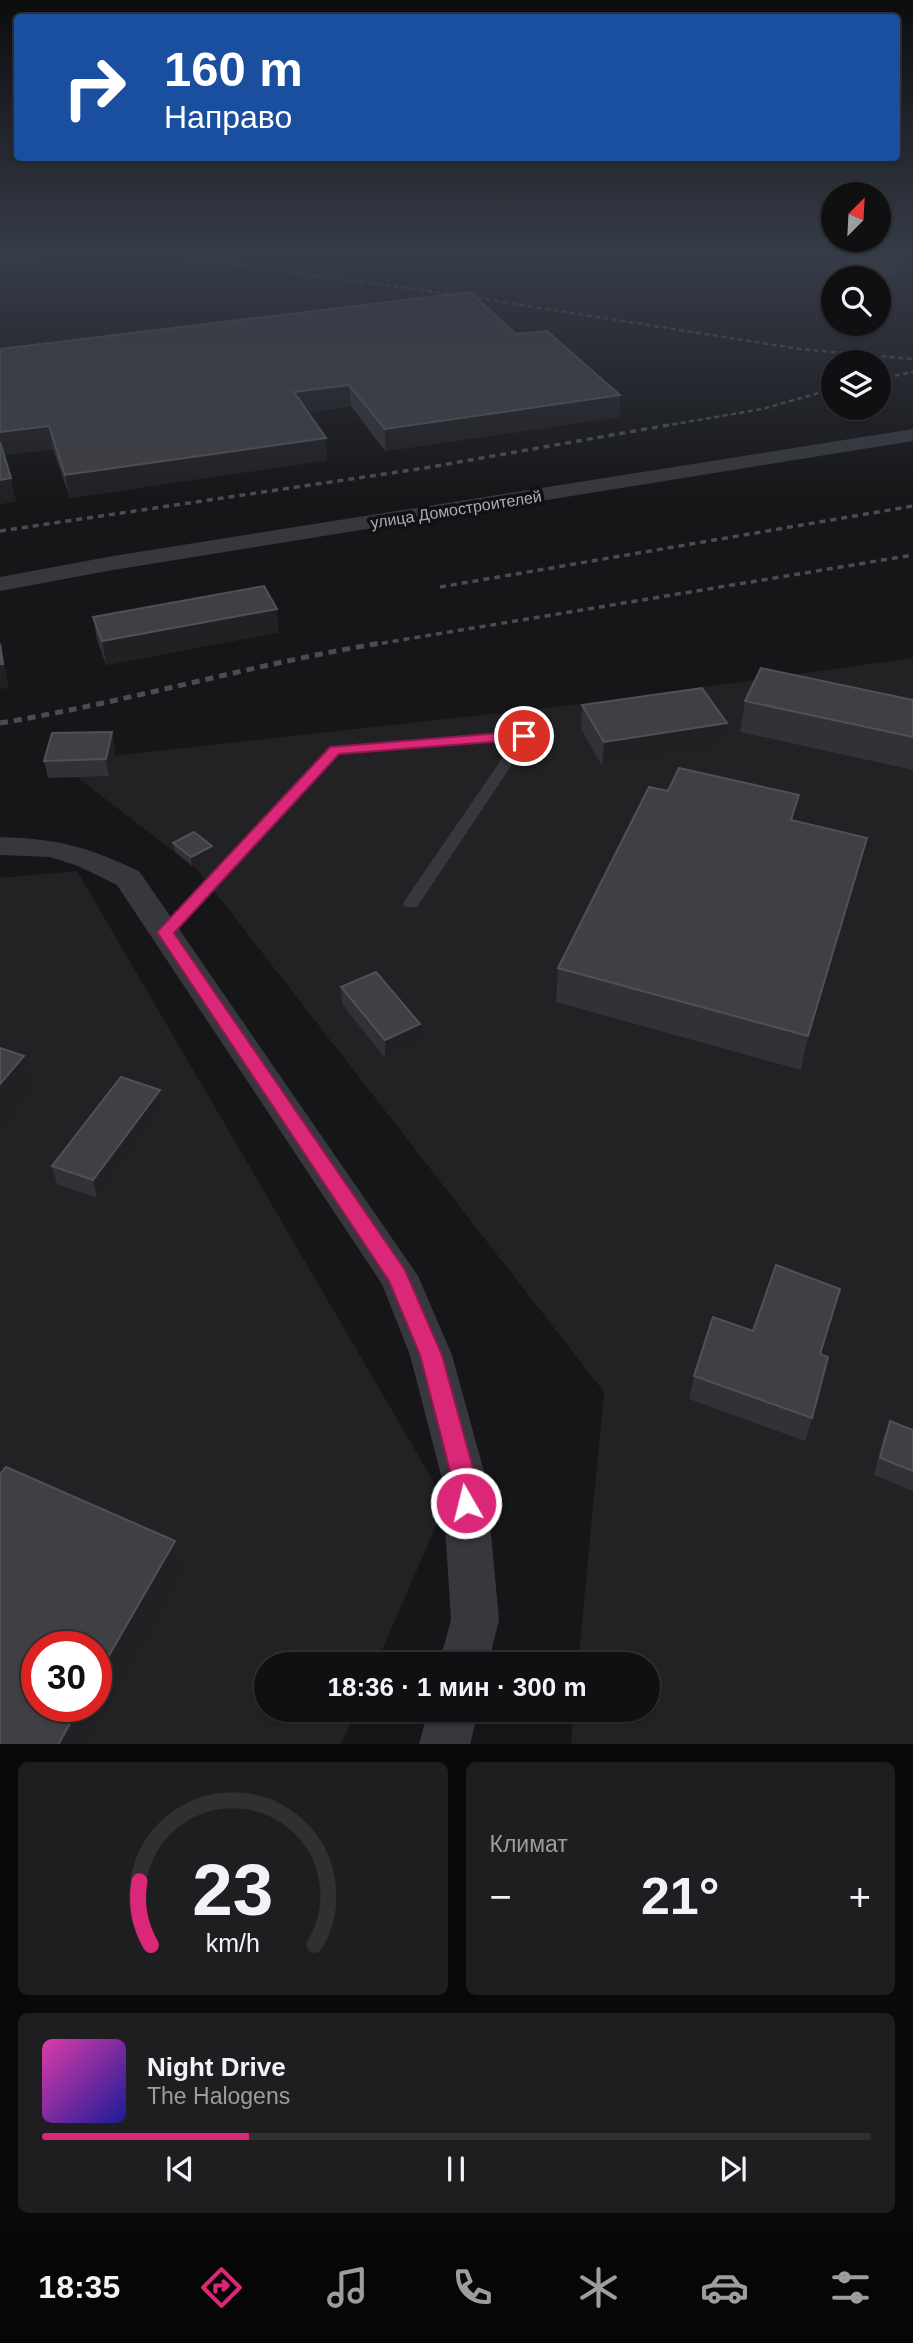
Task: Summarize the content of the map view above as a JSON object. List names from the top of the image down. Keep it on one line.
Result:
{"streets":{"street":["улица Домостроителей"]},"north":"top right","page":{"turn":["160 m","Направо"],"limit":"30","trip":"18:36 · 1 мин · 300 m","tile":"Климат","heat":["−","21°","+"],"song":["Night Drive","The Halogens"],"tabs":"18:35","gauge":["23","km/h"]}}
